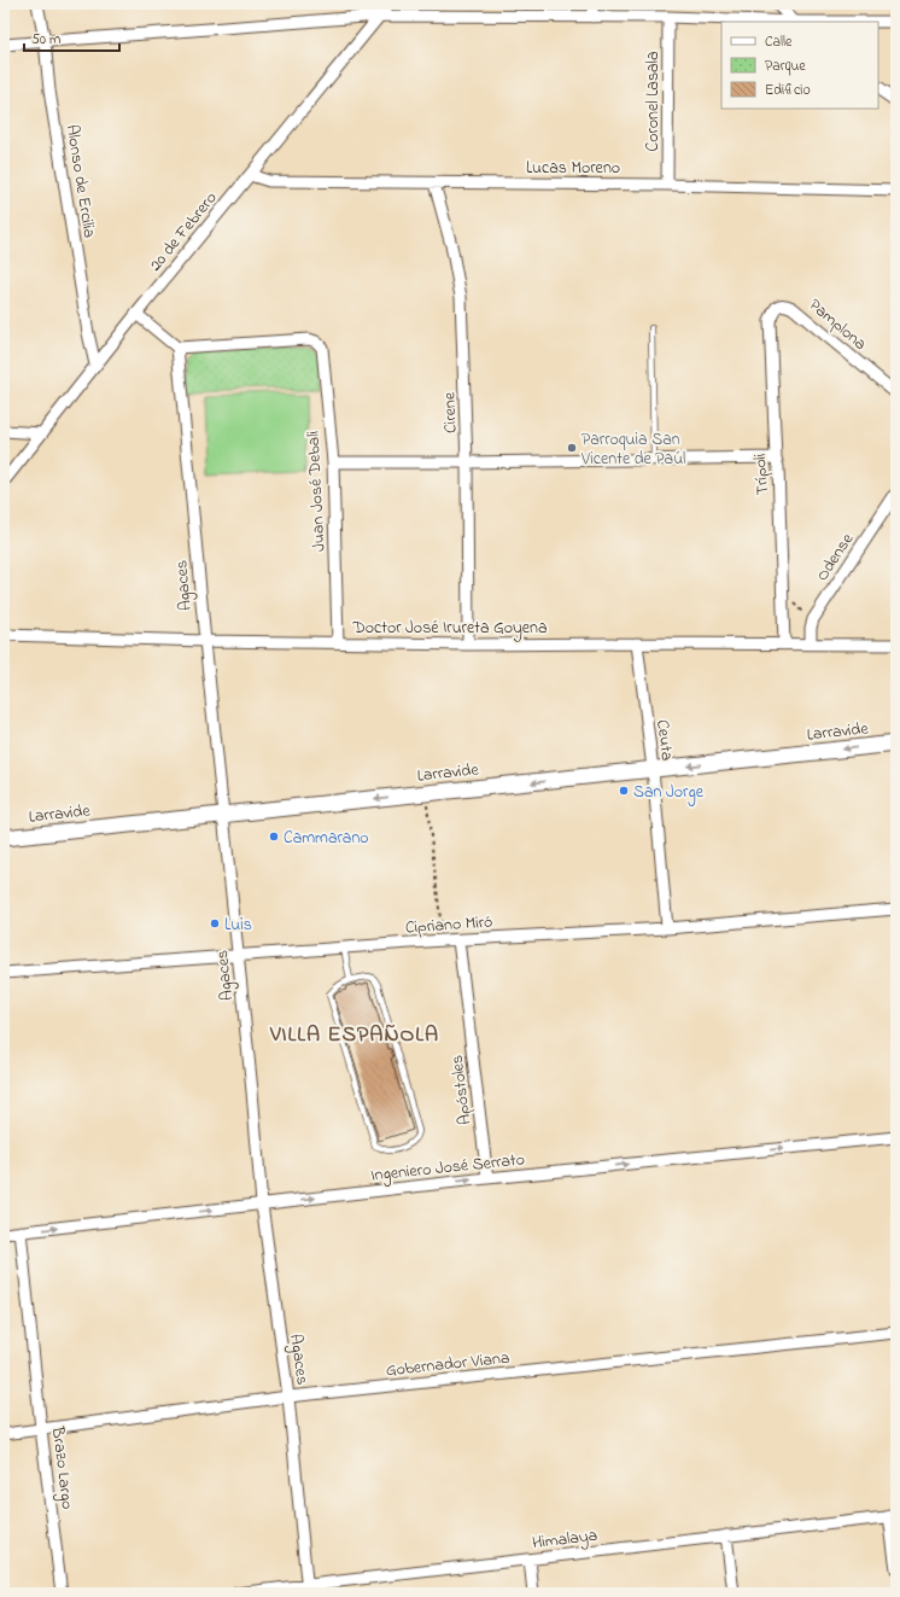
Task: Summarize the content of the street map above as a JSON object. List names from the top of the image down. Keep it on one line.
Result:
{"streets":{"street":["Coronel Lasala","Lucas Moreno","Alonso de Ercilia","20 de Febrero","Pamplona","Cirene","Trípoli","Juan José Debali","Odense","Agaces","Doctor José Irureta Goyena","Larravide","Ceuta","Cipriano Miró","Apóstoles","Ingeniero José Serrato","Gobernador Viana","Brazo Largo","Himalaya"]},"crossings":[["Coronel Lasala","Lucas Moreno"],["Lucas Moreno","20 de Febrero"],["Lucas Moreno","Cirene"],["Alonso de Ercilia","20 de Febrero"],["Pamplona","Trípoli"],["Cirene","Doctor José Irureta Goyena"],["Trípoli","Doctor José Irureta Goyena"],["Juan José Debali","Agaces"],["Juan José Debali","Doctor José Irureta Goyena"],["Odense","Doctor José Irureta Goyena"],["Agaces","Doctor José Irureta Goyena"],["Agaces","Larravide"],["Agaces","Cipriano Miró"],["Agaces","Ingeniero José Serrato"],["Agaces","Gobernador Viana"],["Agaces","Himalaya"],["Doctor José Irureta Goyena","Ceuta"],["Larravide","Ceuta"],["Ceuta","Cipriano Miró"],["Cipriano Miró","Apóstoles"],["Apóstoles","Ingeniero José Serrato"],["Ingeniero José Serrato","Brazo Largo"],["Gobernador Viana","Brazo Largo"]],"one_way":["Larravide","Ingeniero José Serrato"],"districts":["VILLA ESPAÑOLA"],"places":["Parroquia San Vicente de Paúl","San Jorge","Cammarano","Luis"],"legend":["Calle","Parque","Edificio"],"scale_bar":"50 m"}
